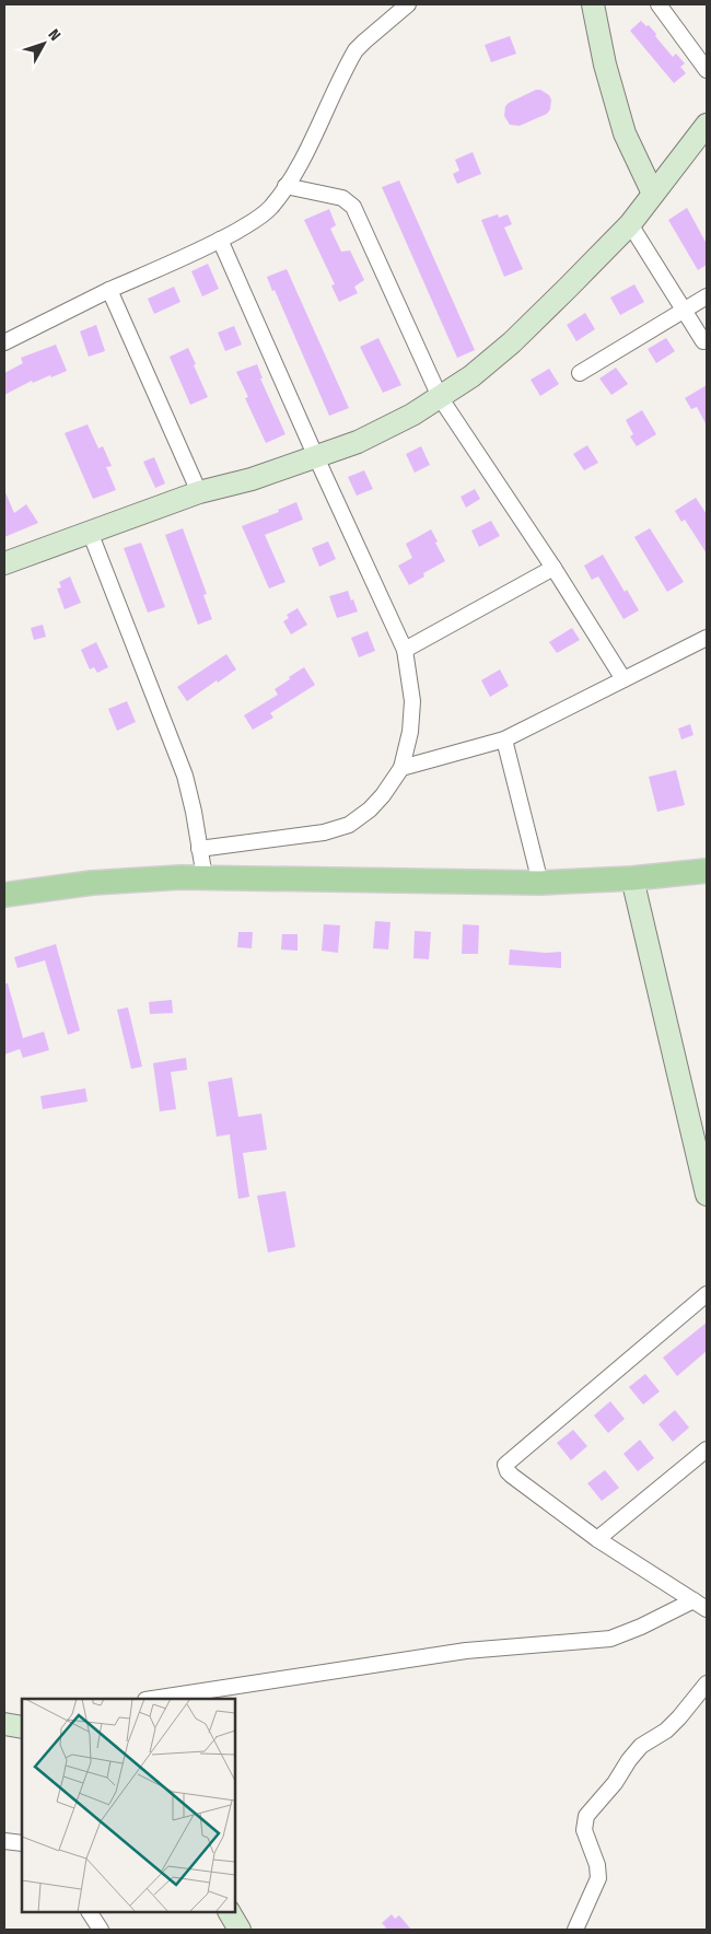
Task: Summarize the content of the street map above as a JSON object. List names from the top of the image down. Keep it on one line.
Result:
{"north":"top right"}
